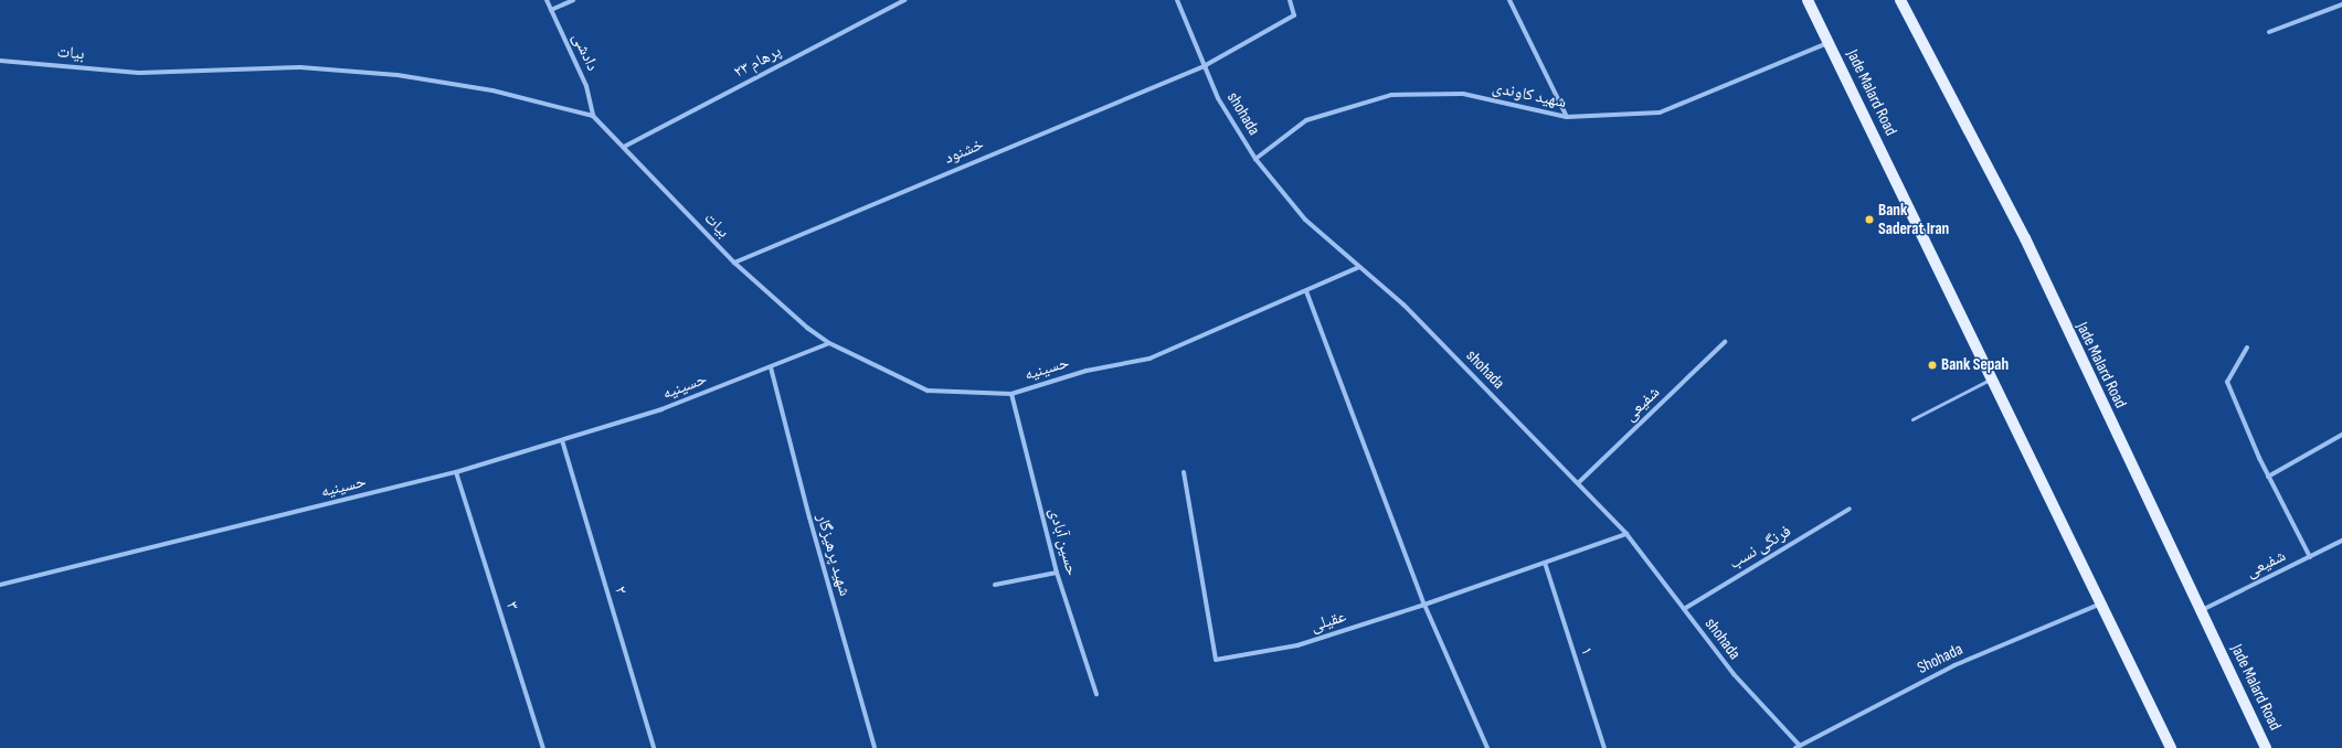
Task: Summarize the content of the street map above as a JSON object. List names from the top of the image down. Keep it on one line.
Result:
{"streets":{"main road":["Jade Malard Road"],"street":["دادشی","بیات","پرهام ۲۳","شهید کاوندی","shohada","خشنود","حسینیه","شفیعی","حسین آبادی","فرنگی نسب","شهید پرهیزگار","۲","۳","عقیلی","۱","Shohada"]},"crossings":[["دادشی","بیات"],["بیات","پرهام ۲۳"],["بیات","خشنود"],["بیات","حسینیه"],["Jade Malard Road","شهید کاوندی"],["Jade Malard Road","شفیعی"],["Jade Malard Road","Shohada"],["شهید کاوندی","shohada"],["shohada","خشنود"],["shohada","حسینیه"],["shohada","شفیعی"],["shohada","فرنگی نسب"],["shohada","عقیلی"],["shohada","Shohada"],["حسینیه","حسین آبادی"],["حسینیه","شهید پرهیزگار"],["حسینیه","۲"],["حسینیه","۳"],["عقیلی","۱"]],"places":["Bank Saderat Iran","Bank Sepah"]}
